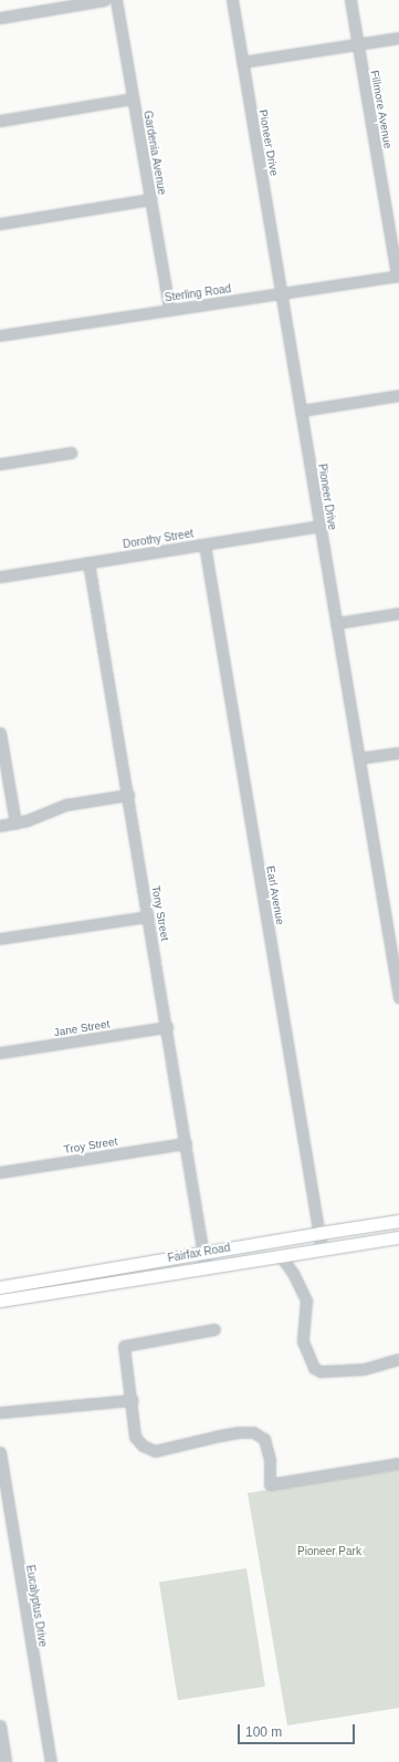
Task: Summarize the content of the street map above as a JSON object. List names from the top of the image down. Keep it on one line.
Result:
{"streets":{"main road":["Fairfax Road"],"street":["Fillmore Avenue","Pioneer Drive","Gardenia Avenue","Sterling Road","Dorothy Street","Earl Avenue","Tony Street","Jane Street","Troy Street","Eucalyptus Drive"]},"crossings":[["Fillmore Avenue","Sterling Road"],["Pioneer Drive","Sterling Road"],["Pioneer Drive","Dorothy Street"],["Gardenia Avenue","Sterling Road"],["Dorothy Street","Earl Avenue"],["Dorothy Street","Tony Street"],["Earl Avenue","Fairfax Road"],["Tony Street","Jane Street"],["Tony Street","Troy Street"],["Tony Street","Fairfax Road"]],"parks":["Pioneer Park"],"scale_bar":"100 m"}
